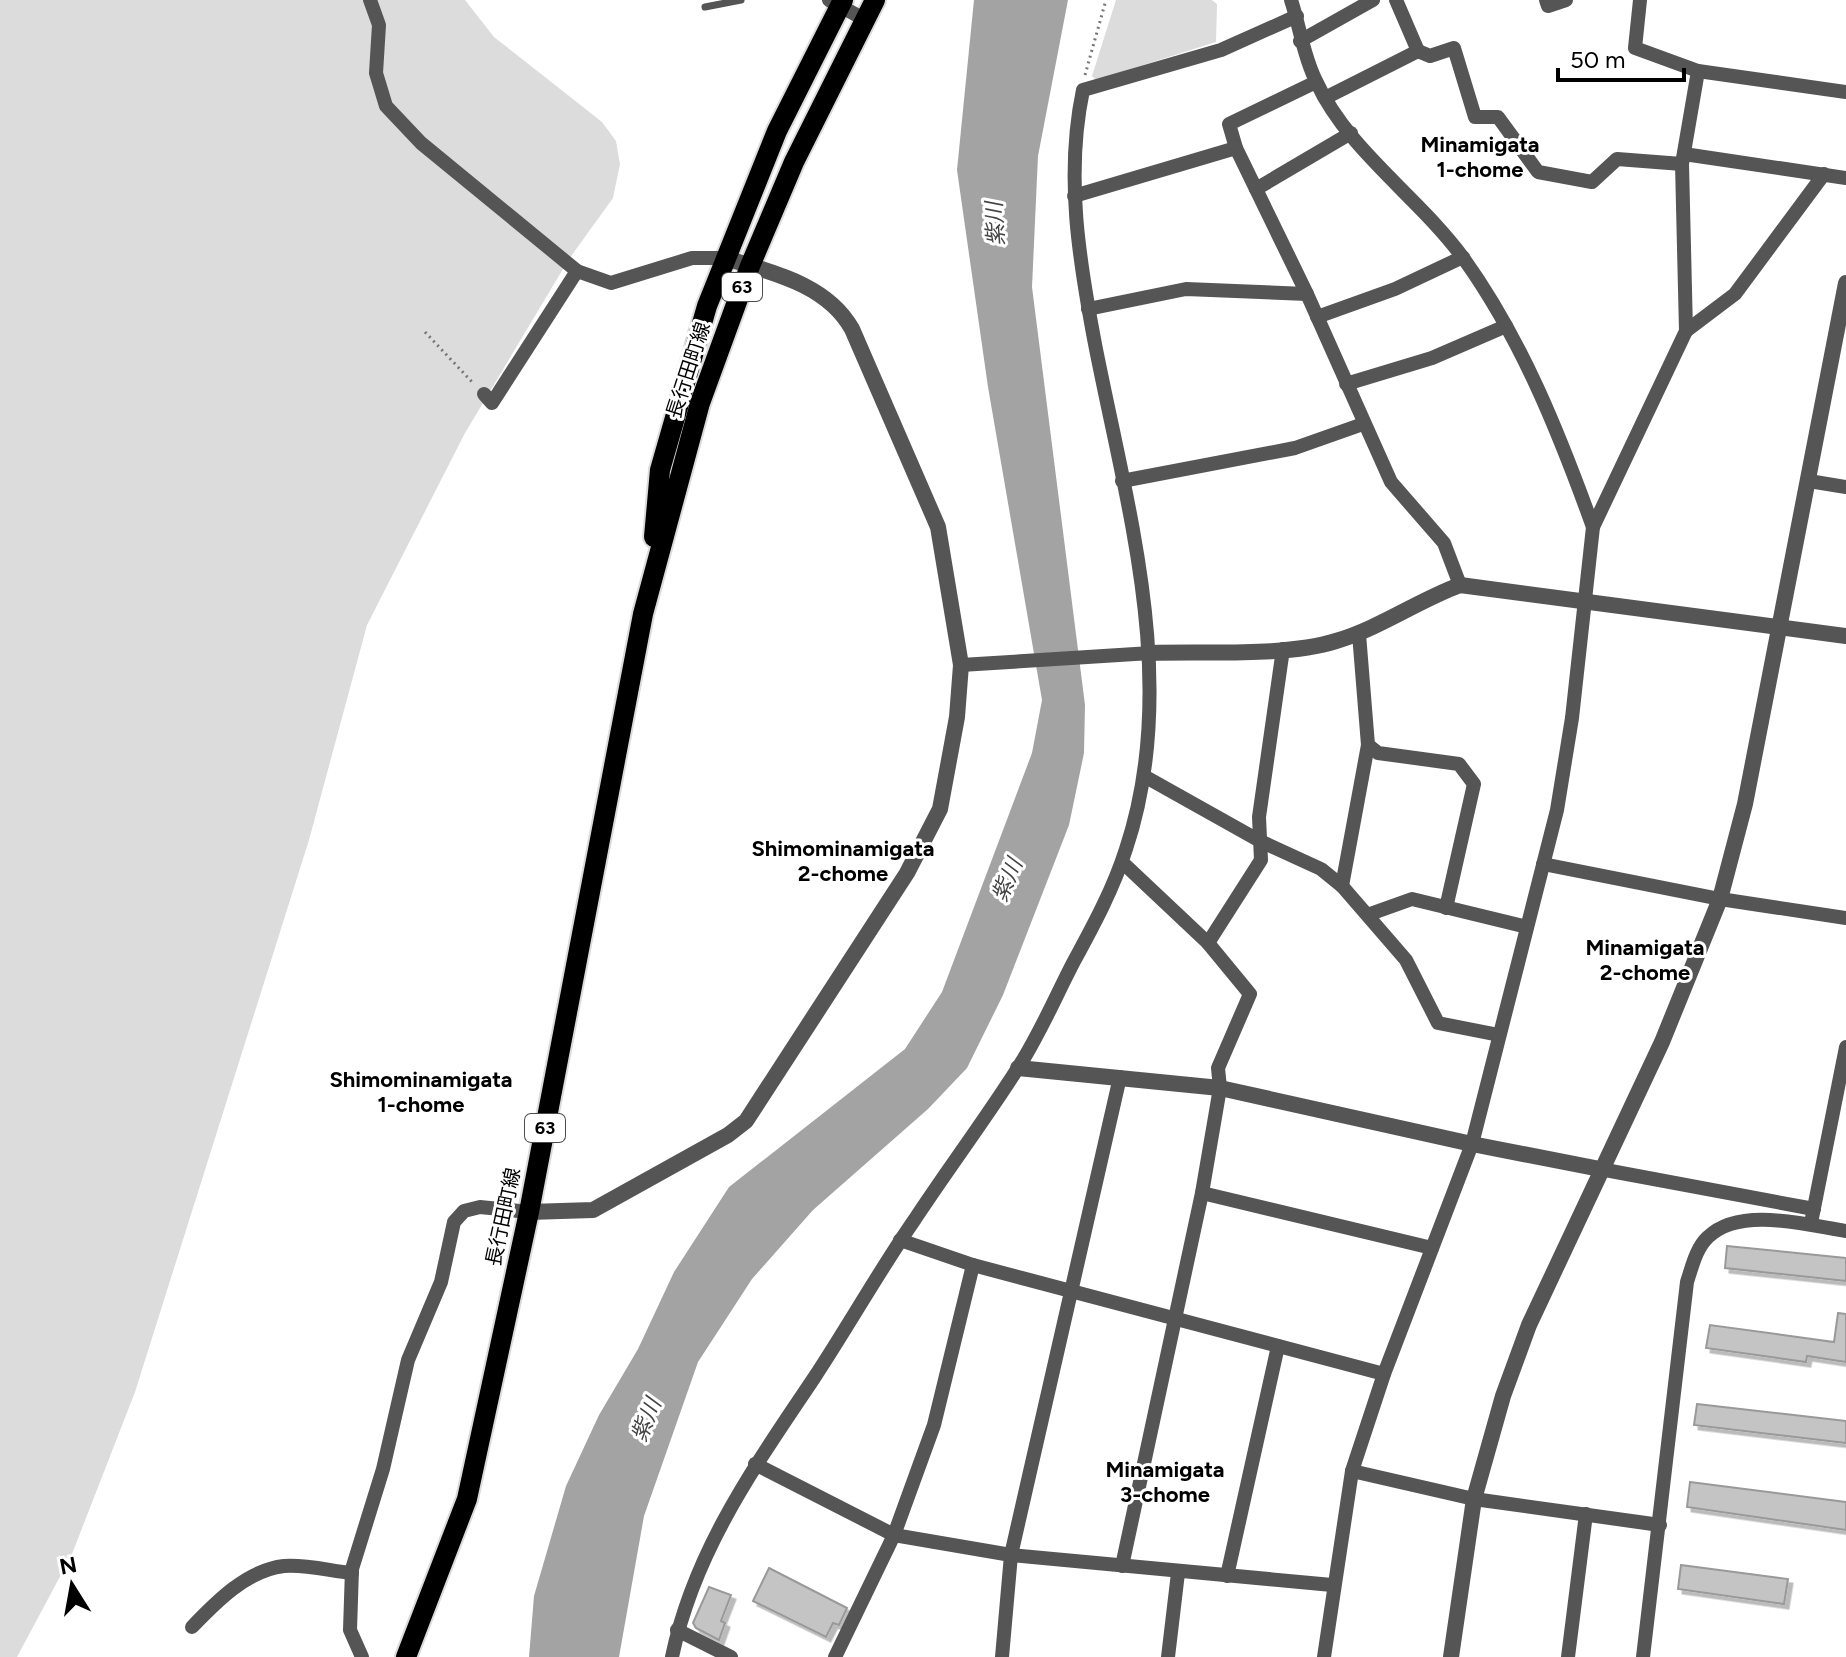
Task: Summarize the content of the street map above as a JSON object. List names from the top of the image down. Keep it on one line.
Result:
{"streets":{"main road":["63","長行田町線"]},"districts":["Minamigata 1-chome","Shimominamigata 2-chome","Minamigata 2-chome","Shimominamigata 1-chome","Minamigata 3-chome"],"water":["紫川"],"scale_bar":"50 m","north":"top"}
